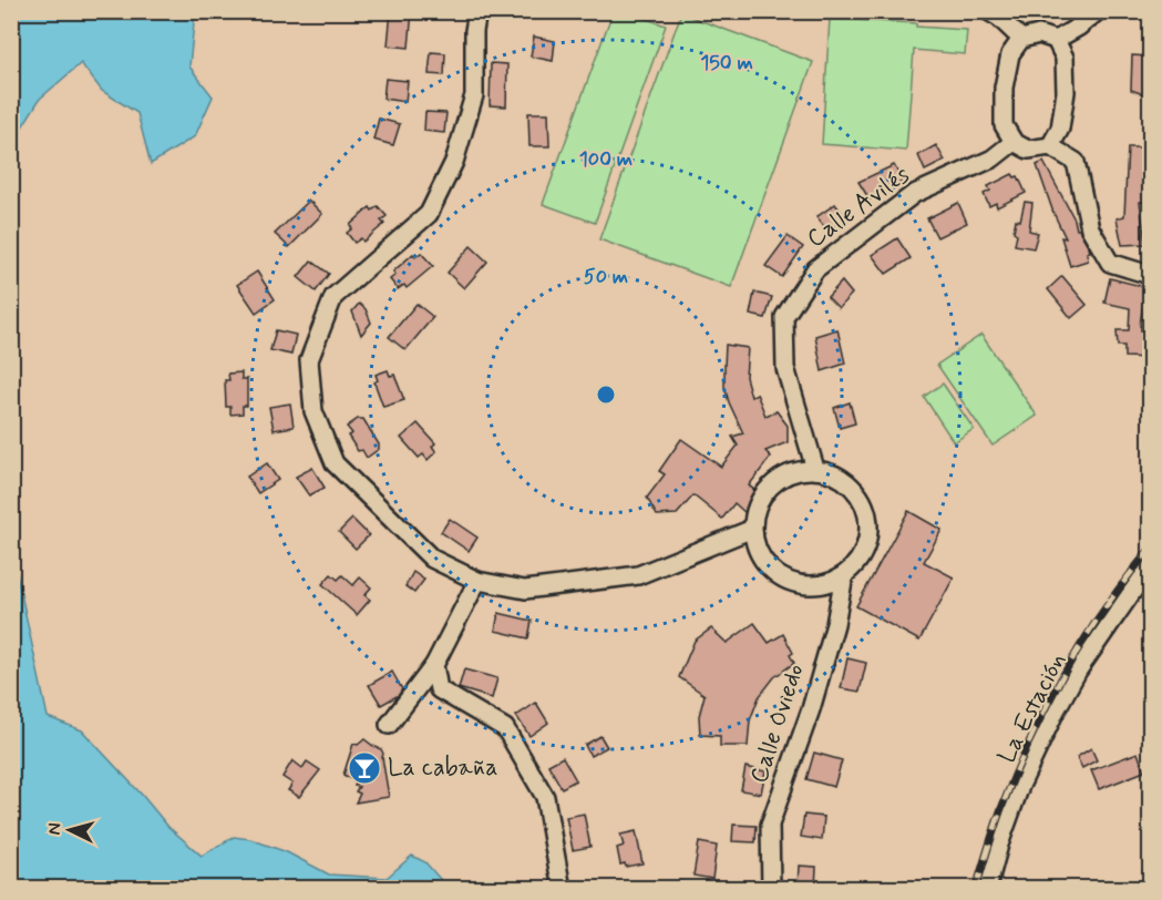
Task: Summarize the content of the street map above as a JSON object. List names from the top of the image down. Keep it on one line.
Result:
{"streets":{"street":["Calle Avilés","La Estación","Calle Oviedo"]},"crossings":[["Calle Avilés","Calle Oviedo"]],"places":{"bar":["La cabaña"]},"north":"left","rings":["150 m","100 m","50 m"]}
